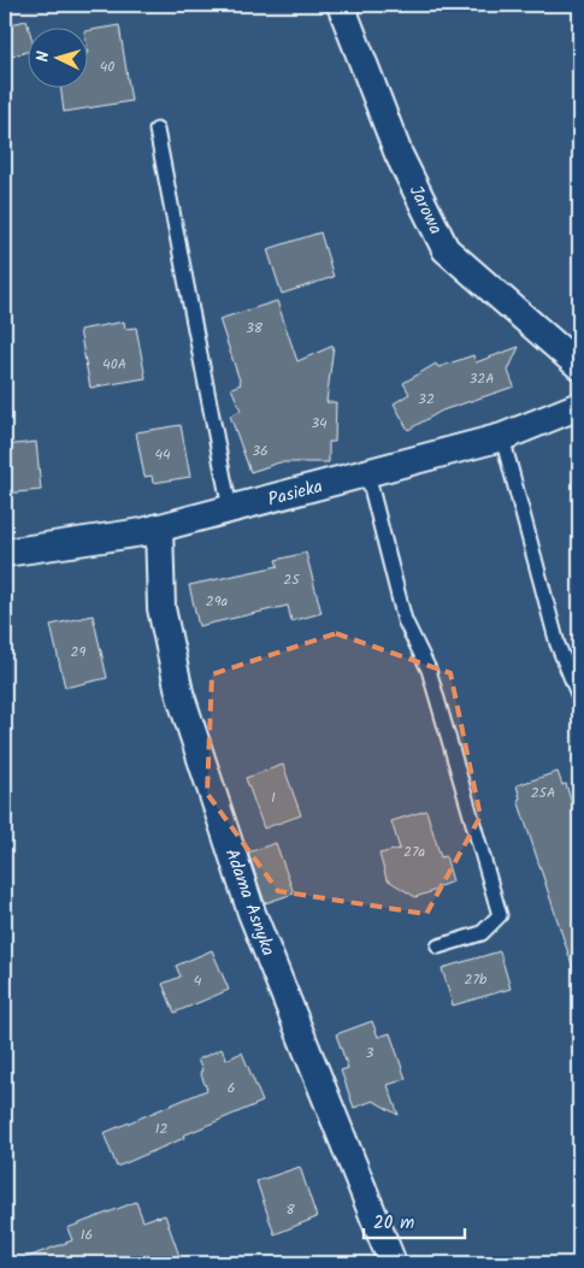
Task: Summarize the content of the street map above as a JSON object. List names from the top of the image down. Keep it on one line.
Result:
{"streets":{"street":["Jarowa","Pasieka","Adama Asnyka"]},"crossings":[["Pasieka","Adama Asnyka"]],"house_numbers":["40","38","40A","32A","32","34","36","44","25","29a","29","25A","1","27a","27b","4","3","6","12","8","16"],"scale_bar":"20 m","north":"left"}
